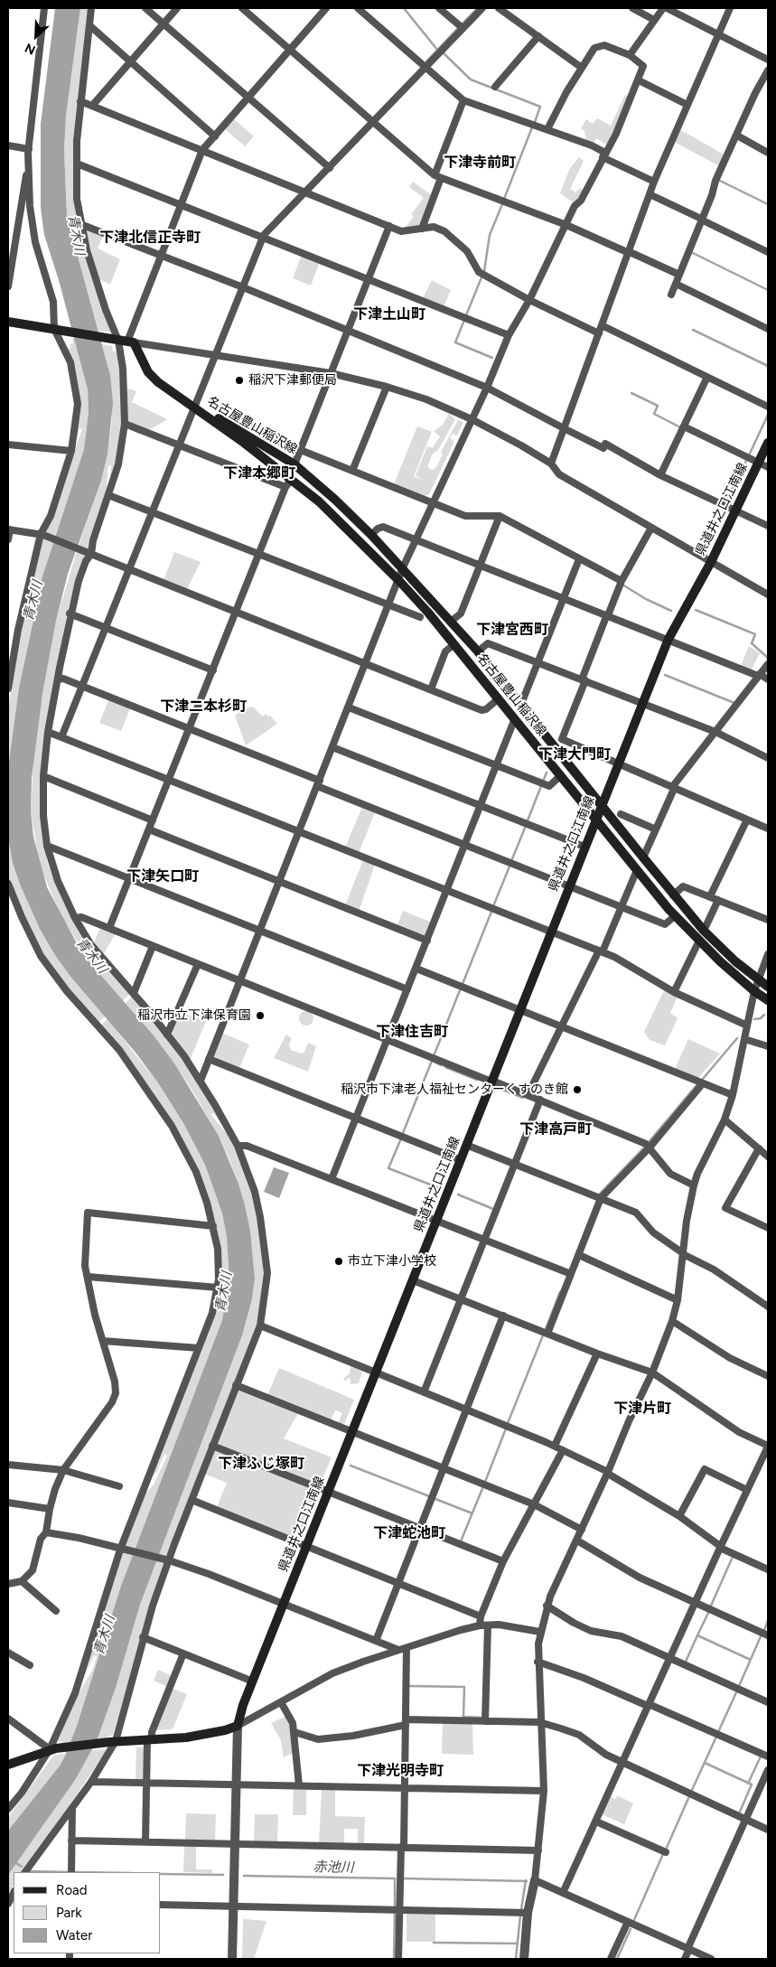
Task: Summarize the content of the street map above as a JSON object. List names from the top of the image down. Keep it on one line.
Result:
{"streets":{"main road":["名古屋豊山稲沢線","県道井之口江南線"]},"crossings":[["名古屋豊山稲沢線","県道井之口江南線"]],"districts":["下津寺前町","下津北信正寺町","下津土山町","下津本郷町","下津宮西町","下津二本杉町","下津大門町","下津矢口町","下津住吉町","下津高戸町","下津片町","下津ふじ塚町","下津蛇池町","下津光明寺町"],"water":["青木川","赤池川"],"places":["稲沢下津郵便局","稲沢市立下津保育園","稲沢市下津老人福祉センターくすのき館","市立下津小学校"],"legend":["Road","Park","Water"],"north":"bottom left"}
